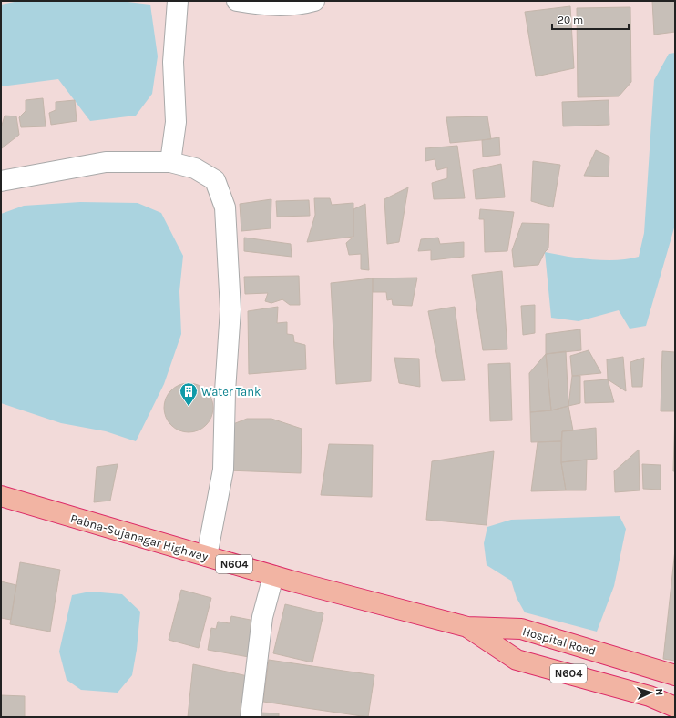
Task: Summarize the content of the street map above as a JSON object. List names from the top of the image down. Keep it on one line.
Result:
{"streets":{"highway":["Pabna-Sujanagar Highway","N604","Hospital Road"]},"crossings":[["Pabna-Sujanagar Highway","N604"],["Pabna-Sujanagar Highway","Hospital Road"],["N604","Hospital Road"]],"places":{"building":["Water Tank"]},"scale_bar":"20 m","north":"right"}
